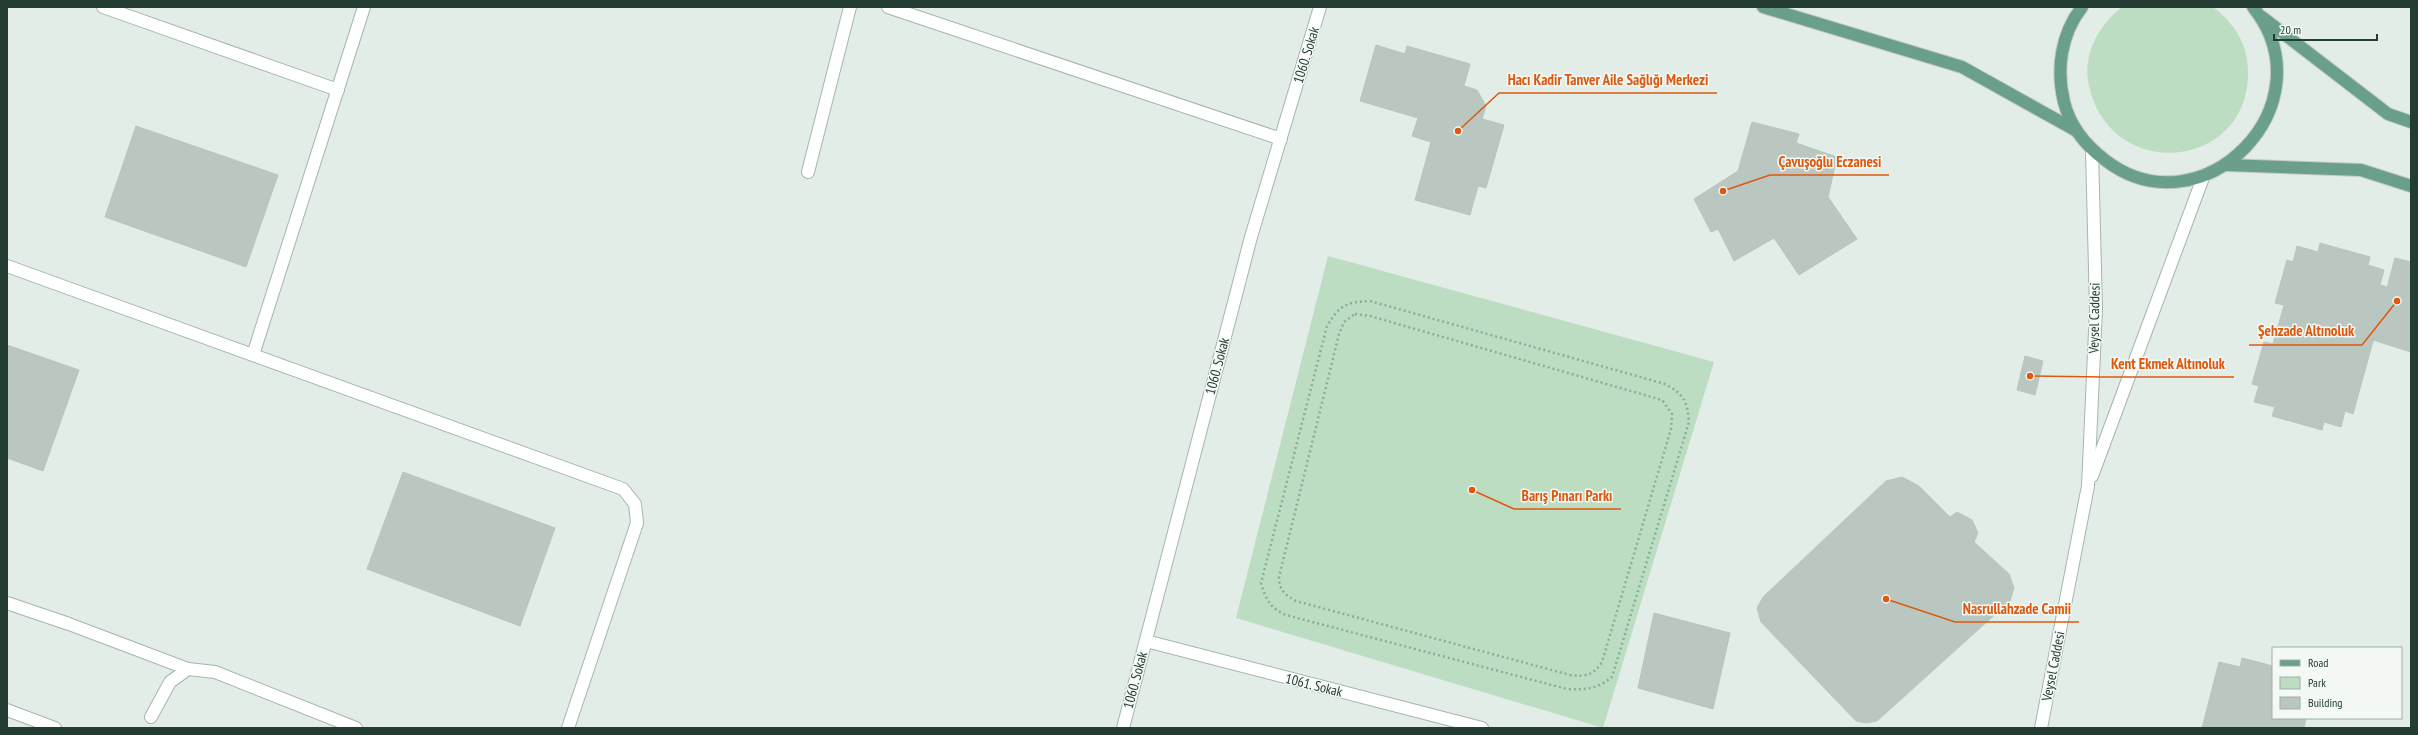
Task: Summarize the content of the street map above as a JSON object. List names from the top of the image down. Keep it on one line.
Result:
{"streets":{"street":["1060. Sokak","Veysel Caddesi","1061. Sokak"]},"crossings":[["1060. Sokak","1061. Sokak"]],"places":["Hacı Kadir Tanver Aile Sağlığı Merkezi","Çavuşoğlu Eczanesi","Şehzade Altınoluk","Kent Ekmek Altınoluk","Barış Pınarı Parkı","Nasrullahzade Camii"],"legend":["Road","Park","Building"],"scale_bar":"20 m"}
